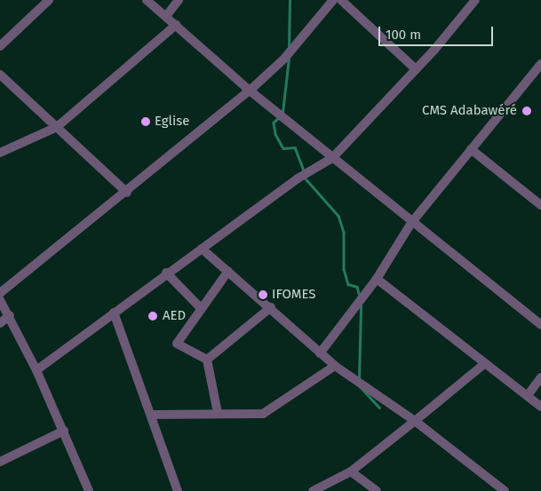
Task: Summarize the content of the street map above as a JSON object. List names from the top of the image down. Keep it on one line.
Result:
{"places":["CMS Adabawéré","Eglise","IFOMES","AED"],"scale_bar":"100 m"}
